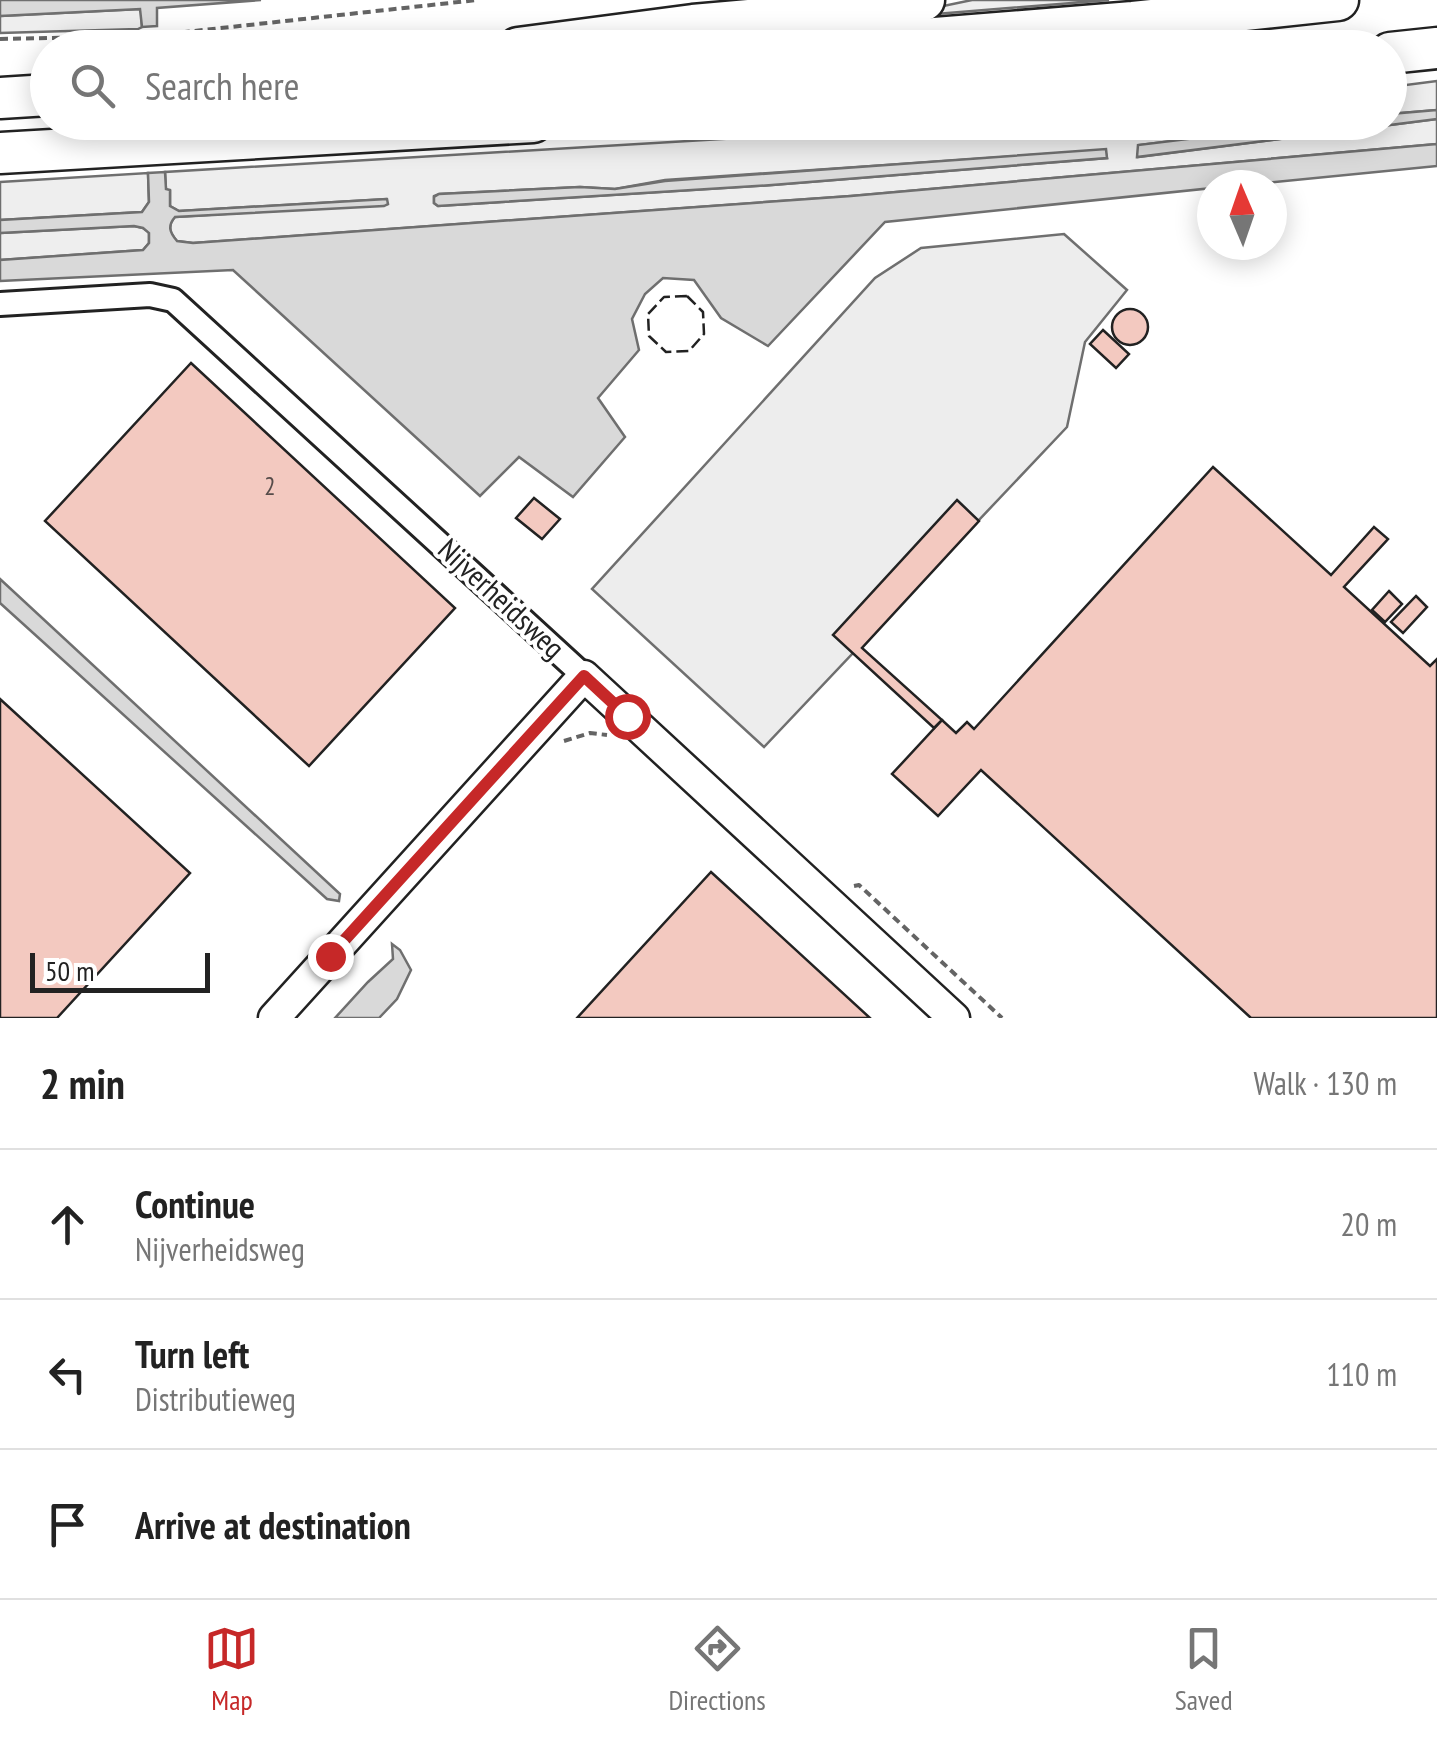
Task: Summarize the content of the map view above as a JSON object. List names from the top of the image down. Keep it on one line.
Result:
{"streets":{"street":["Nijverheidsweg"]},"house_numbers":["2"],"scale_bar":"50 m","north":"top","page":{"search":"Search here","scale":"50 m","heading":["2 min","Walk · 130 m"],"list":[["Continue","Nijverheidsweg","20 m"],["Turn left","Distributieweg","110 m"],"Arrive at destination"],"nav":["Map","Directions","Saved"]}}
